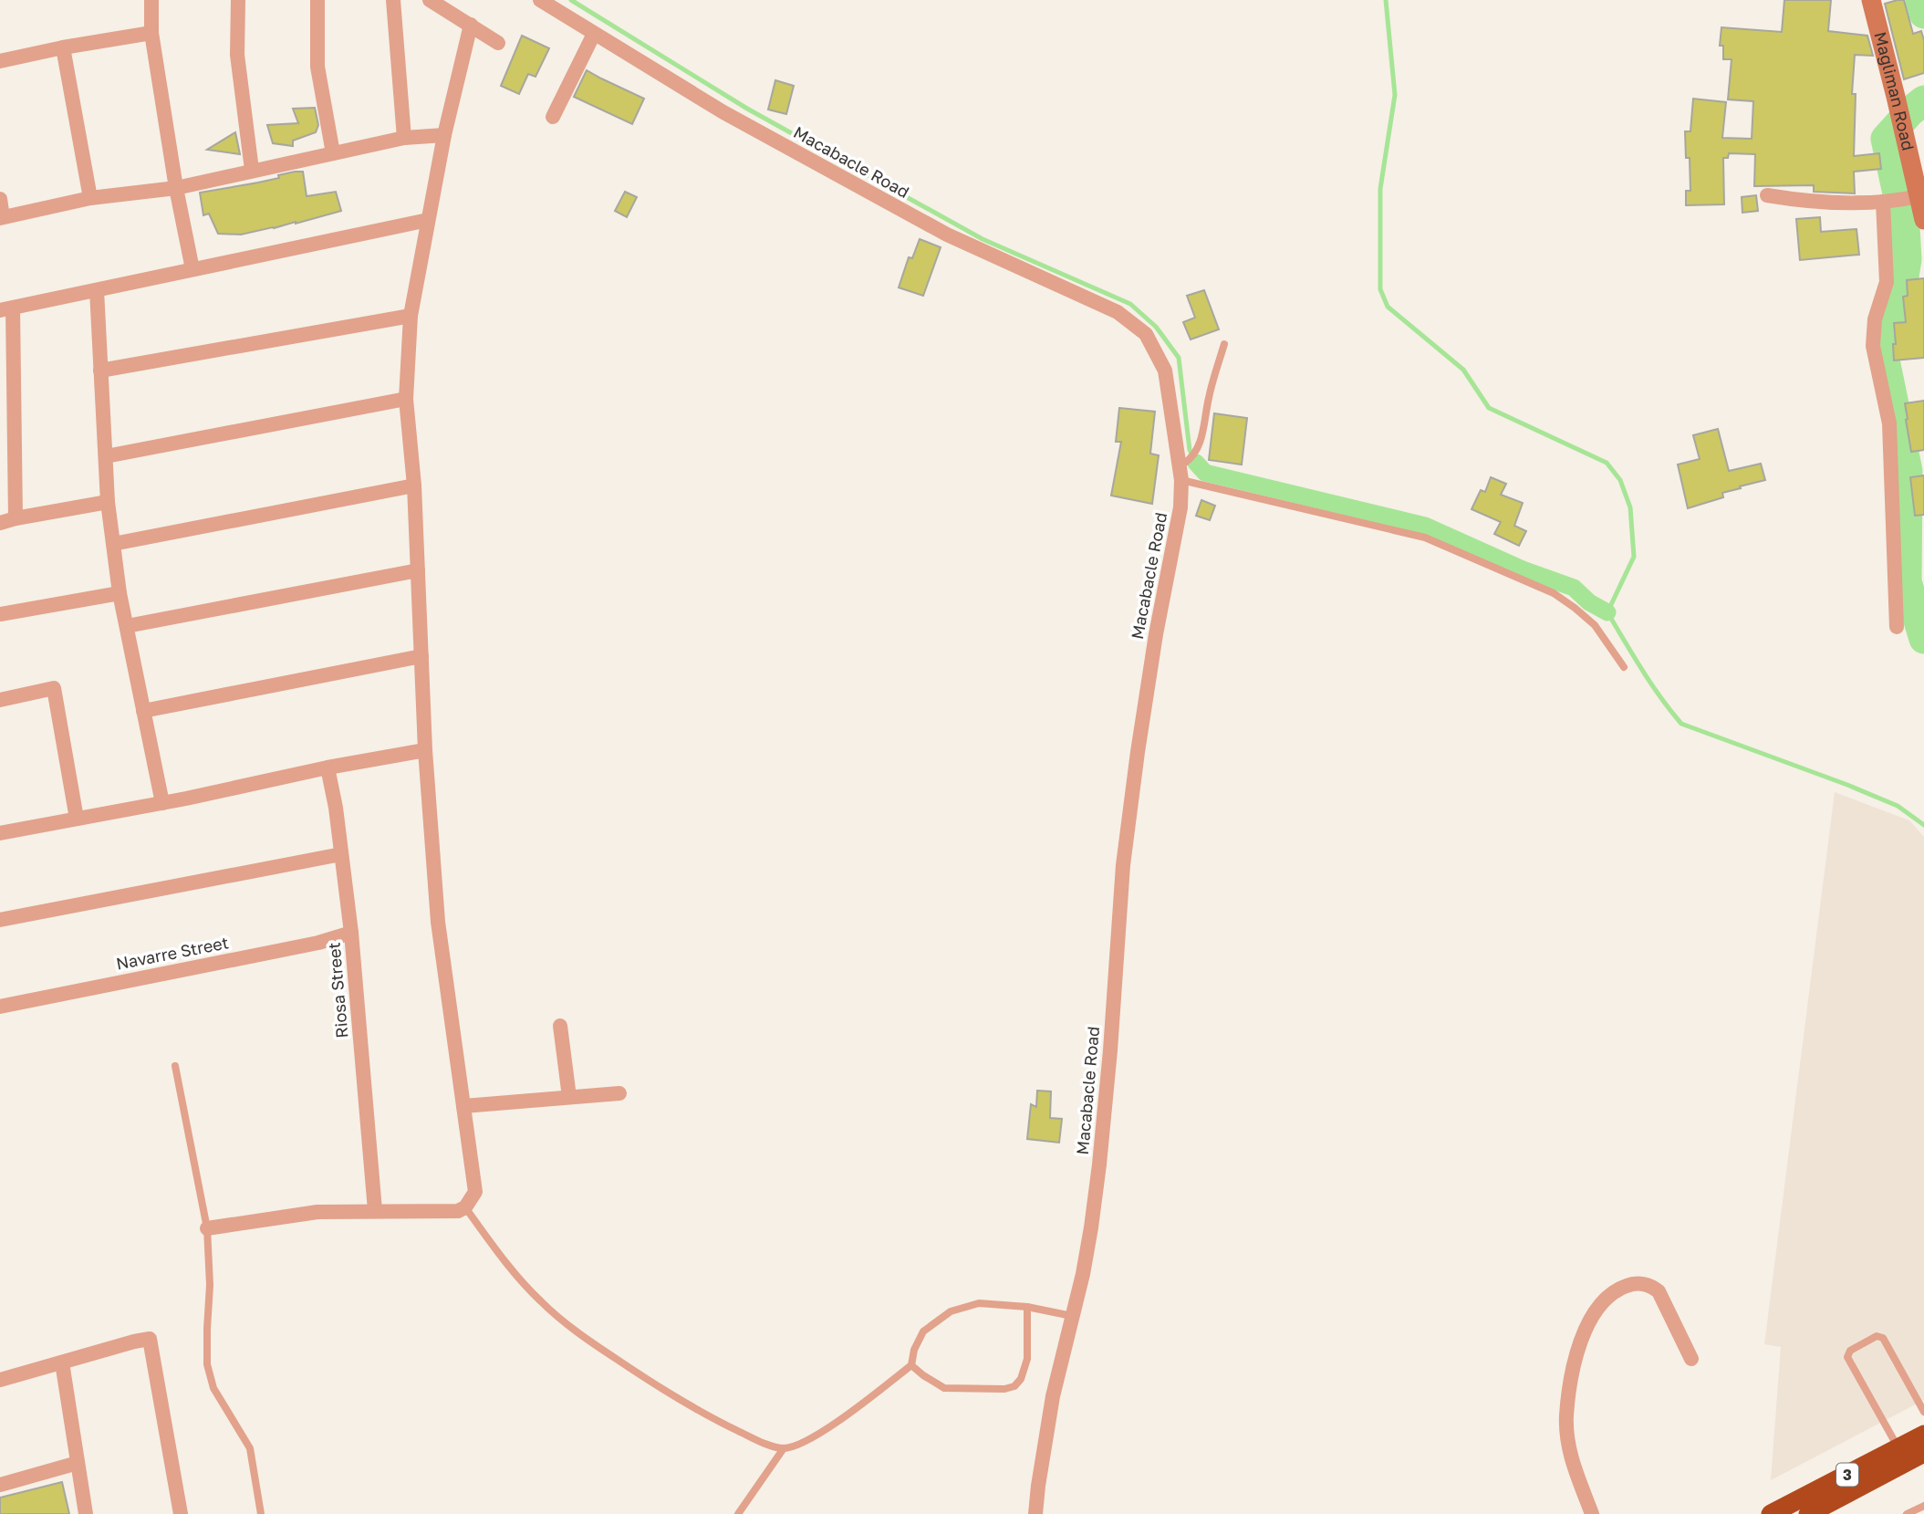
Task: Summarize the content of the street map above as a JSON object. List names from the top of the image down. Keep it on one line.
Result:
{"streets":{"highway":["3"],"street":["Magliman Road","Macabacle Road","Navarre Street","Riosa Street"]},"crossings":[["Navarre Street","Riosa Street"]]}
